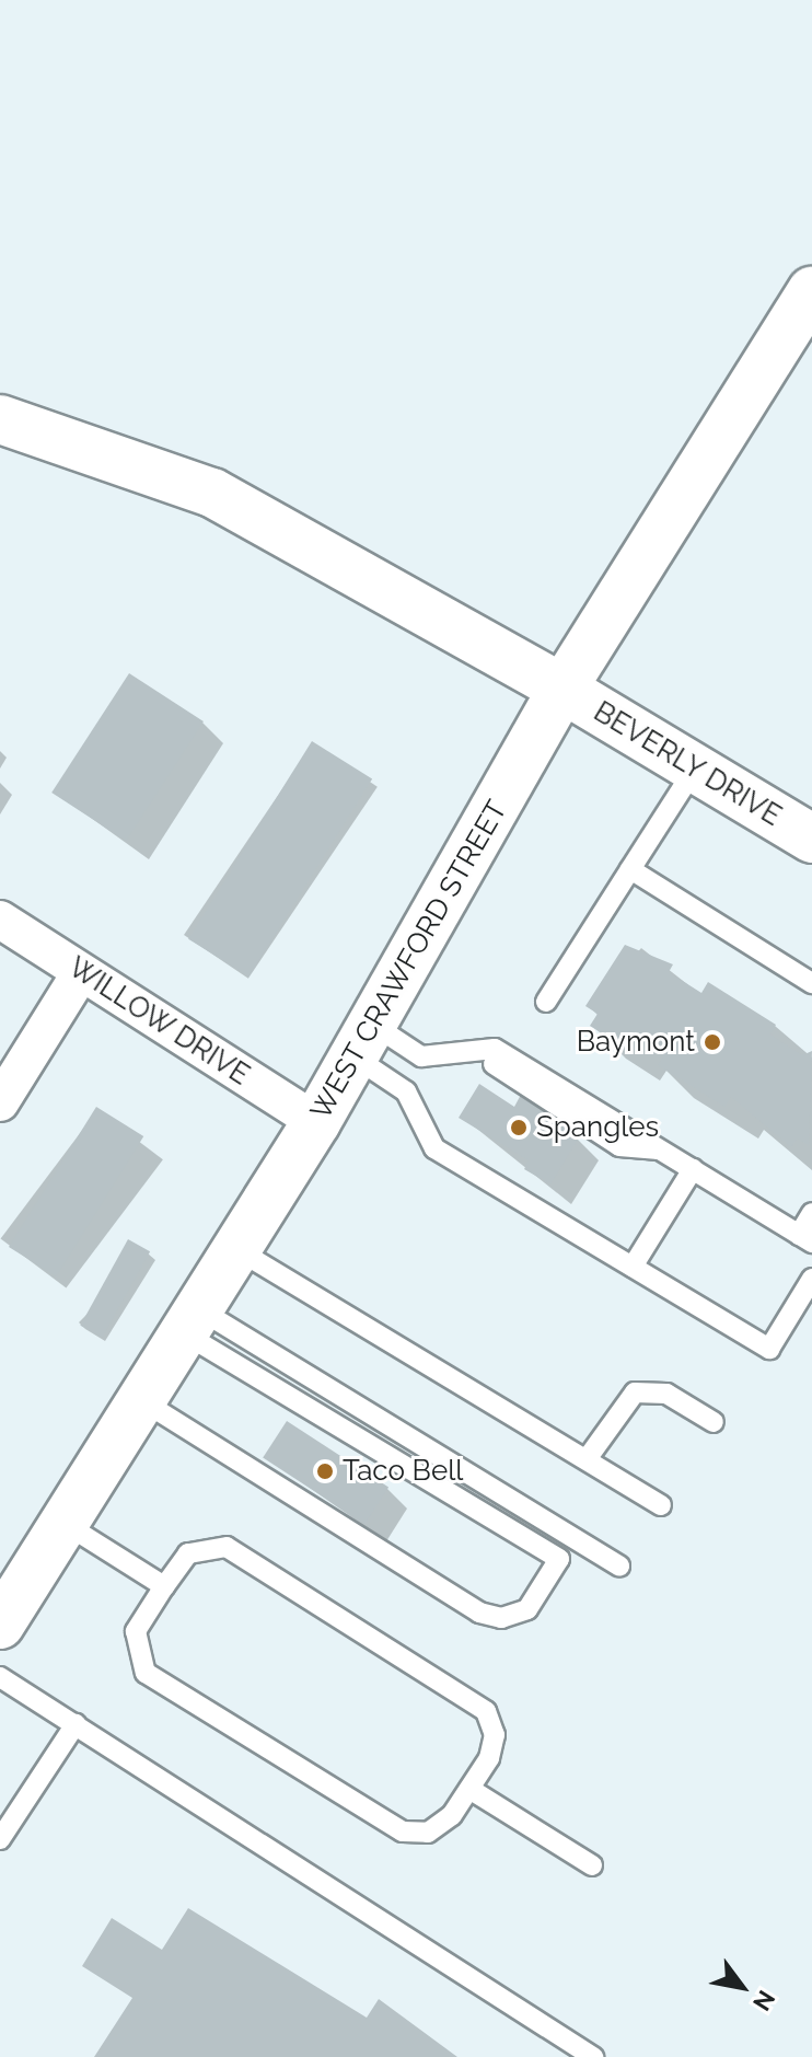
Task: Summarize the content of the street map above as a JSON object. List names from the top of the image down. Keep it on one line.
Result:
{"streets":{"main road":["BEVERLY DRIVE","WEST CRAWFORD STREET"],"street":["WILLOW DRIVE"]},"crossings":[["BEVERLY DRIVE","WEST CRAWFORD STREET"],["WEST CRAWFORD STREET","WILLOW DRIVE"]],"places":["Baymont","Spangles","Taco Bell"],"north":"bottom right"}
